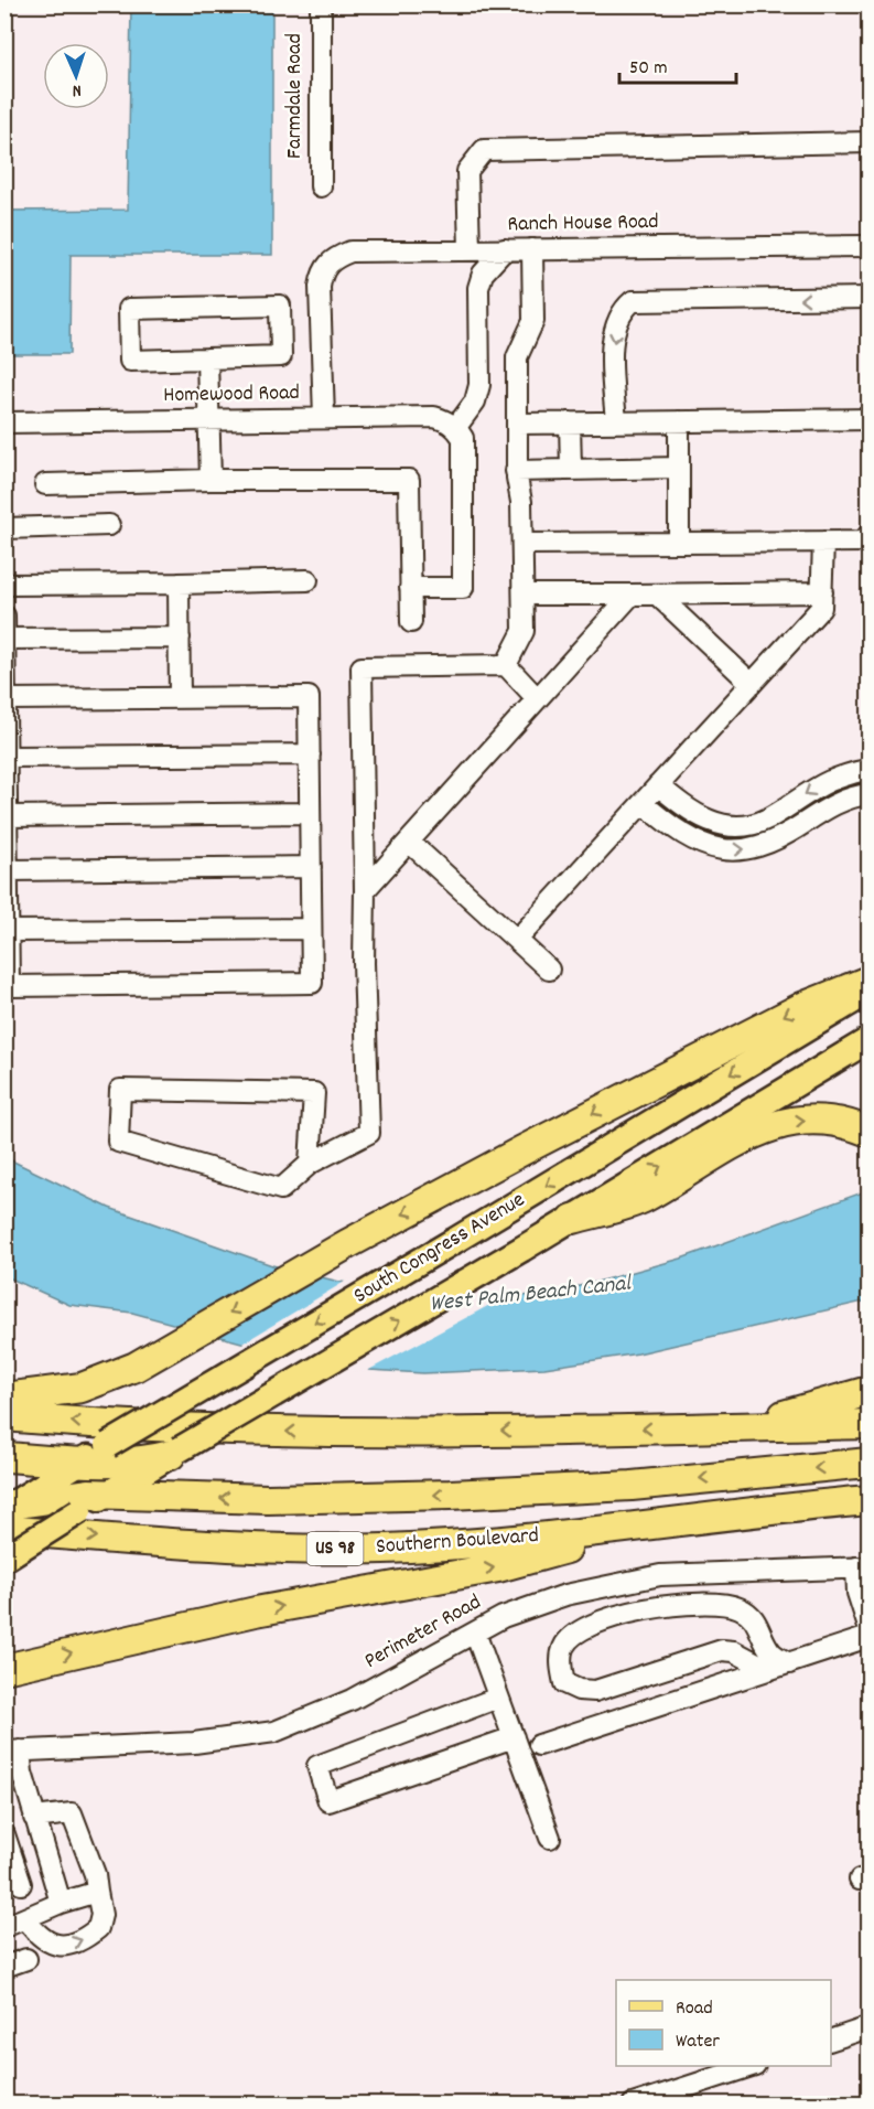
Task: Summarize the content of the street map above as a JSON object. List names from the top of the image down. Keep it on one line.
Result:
{"streets":{"highway":["Southern Boulevard","US 98"],"main road":["South Congress Avenue"],"street":["Farmdale Road","Ranch House Road","Homewood Road","Perimeter Road"]},"crossings":[["Ranch House Road","Homewood Road"],["South Congress Avenue","Southern Boulevard"]],"water":["West Palm Beach Canal"],"legend":["Road","Water"],"scale_bar":"50 m","north":"bottom"}
